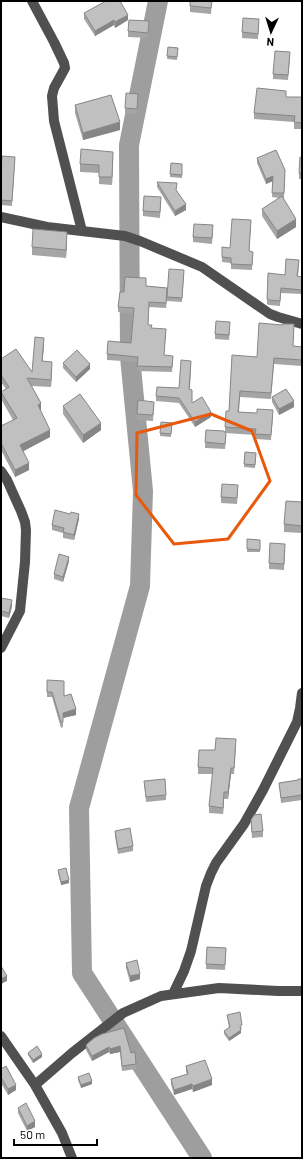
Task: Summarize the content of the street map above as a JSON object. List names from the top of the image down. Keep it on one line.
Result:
{"scale_bar":"50 m","north":"bottom"}
